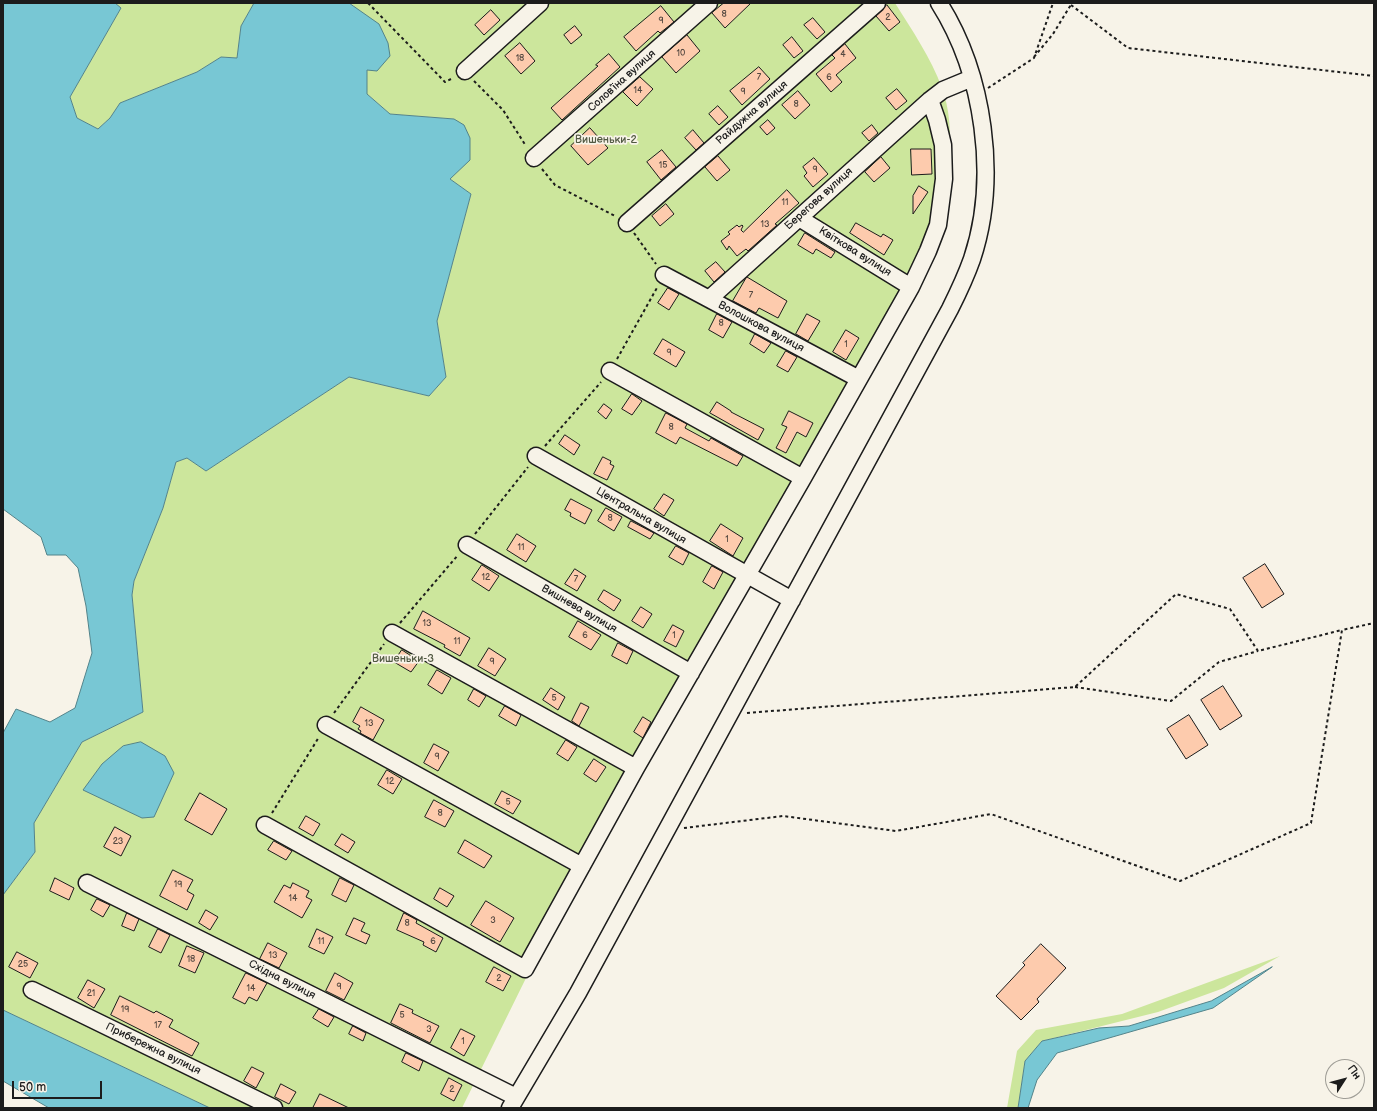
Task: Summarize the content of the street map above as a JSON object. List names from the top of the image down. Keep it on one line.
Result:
{"streets":{"street":["Соловʼїна вулиця","Райдужна вулиця","Берегова вулиця","Квіткова вулиця","Волошкова вулиця","Центральна вулиця","Вишнева вулиця","Східна вулиця","Прибережна вулиця"]},"crossings":[["Берегова вулиця","Квіткова вулиця"],["Берегова вулиця","Волошкова вулиця"]],"parks":["Вишеньки-2","Вишеньки-3"],"house_numbers":["8","2","9","10","4","18","7","6","14","9","8","15","9","11","13","7","8","1","9","8","8","1","11","12","7","13","6","1","11","9","5","13","9","12","5","8","23","19","14","3","8","11","6","13","18","25","2","9","14","21","19","5","17","3","1","2"],"scale_bar":"50 m","north":"top right"}
